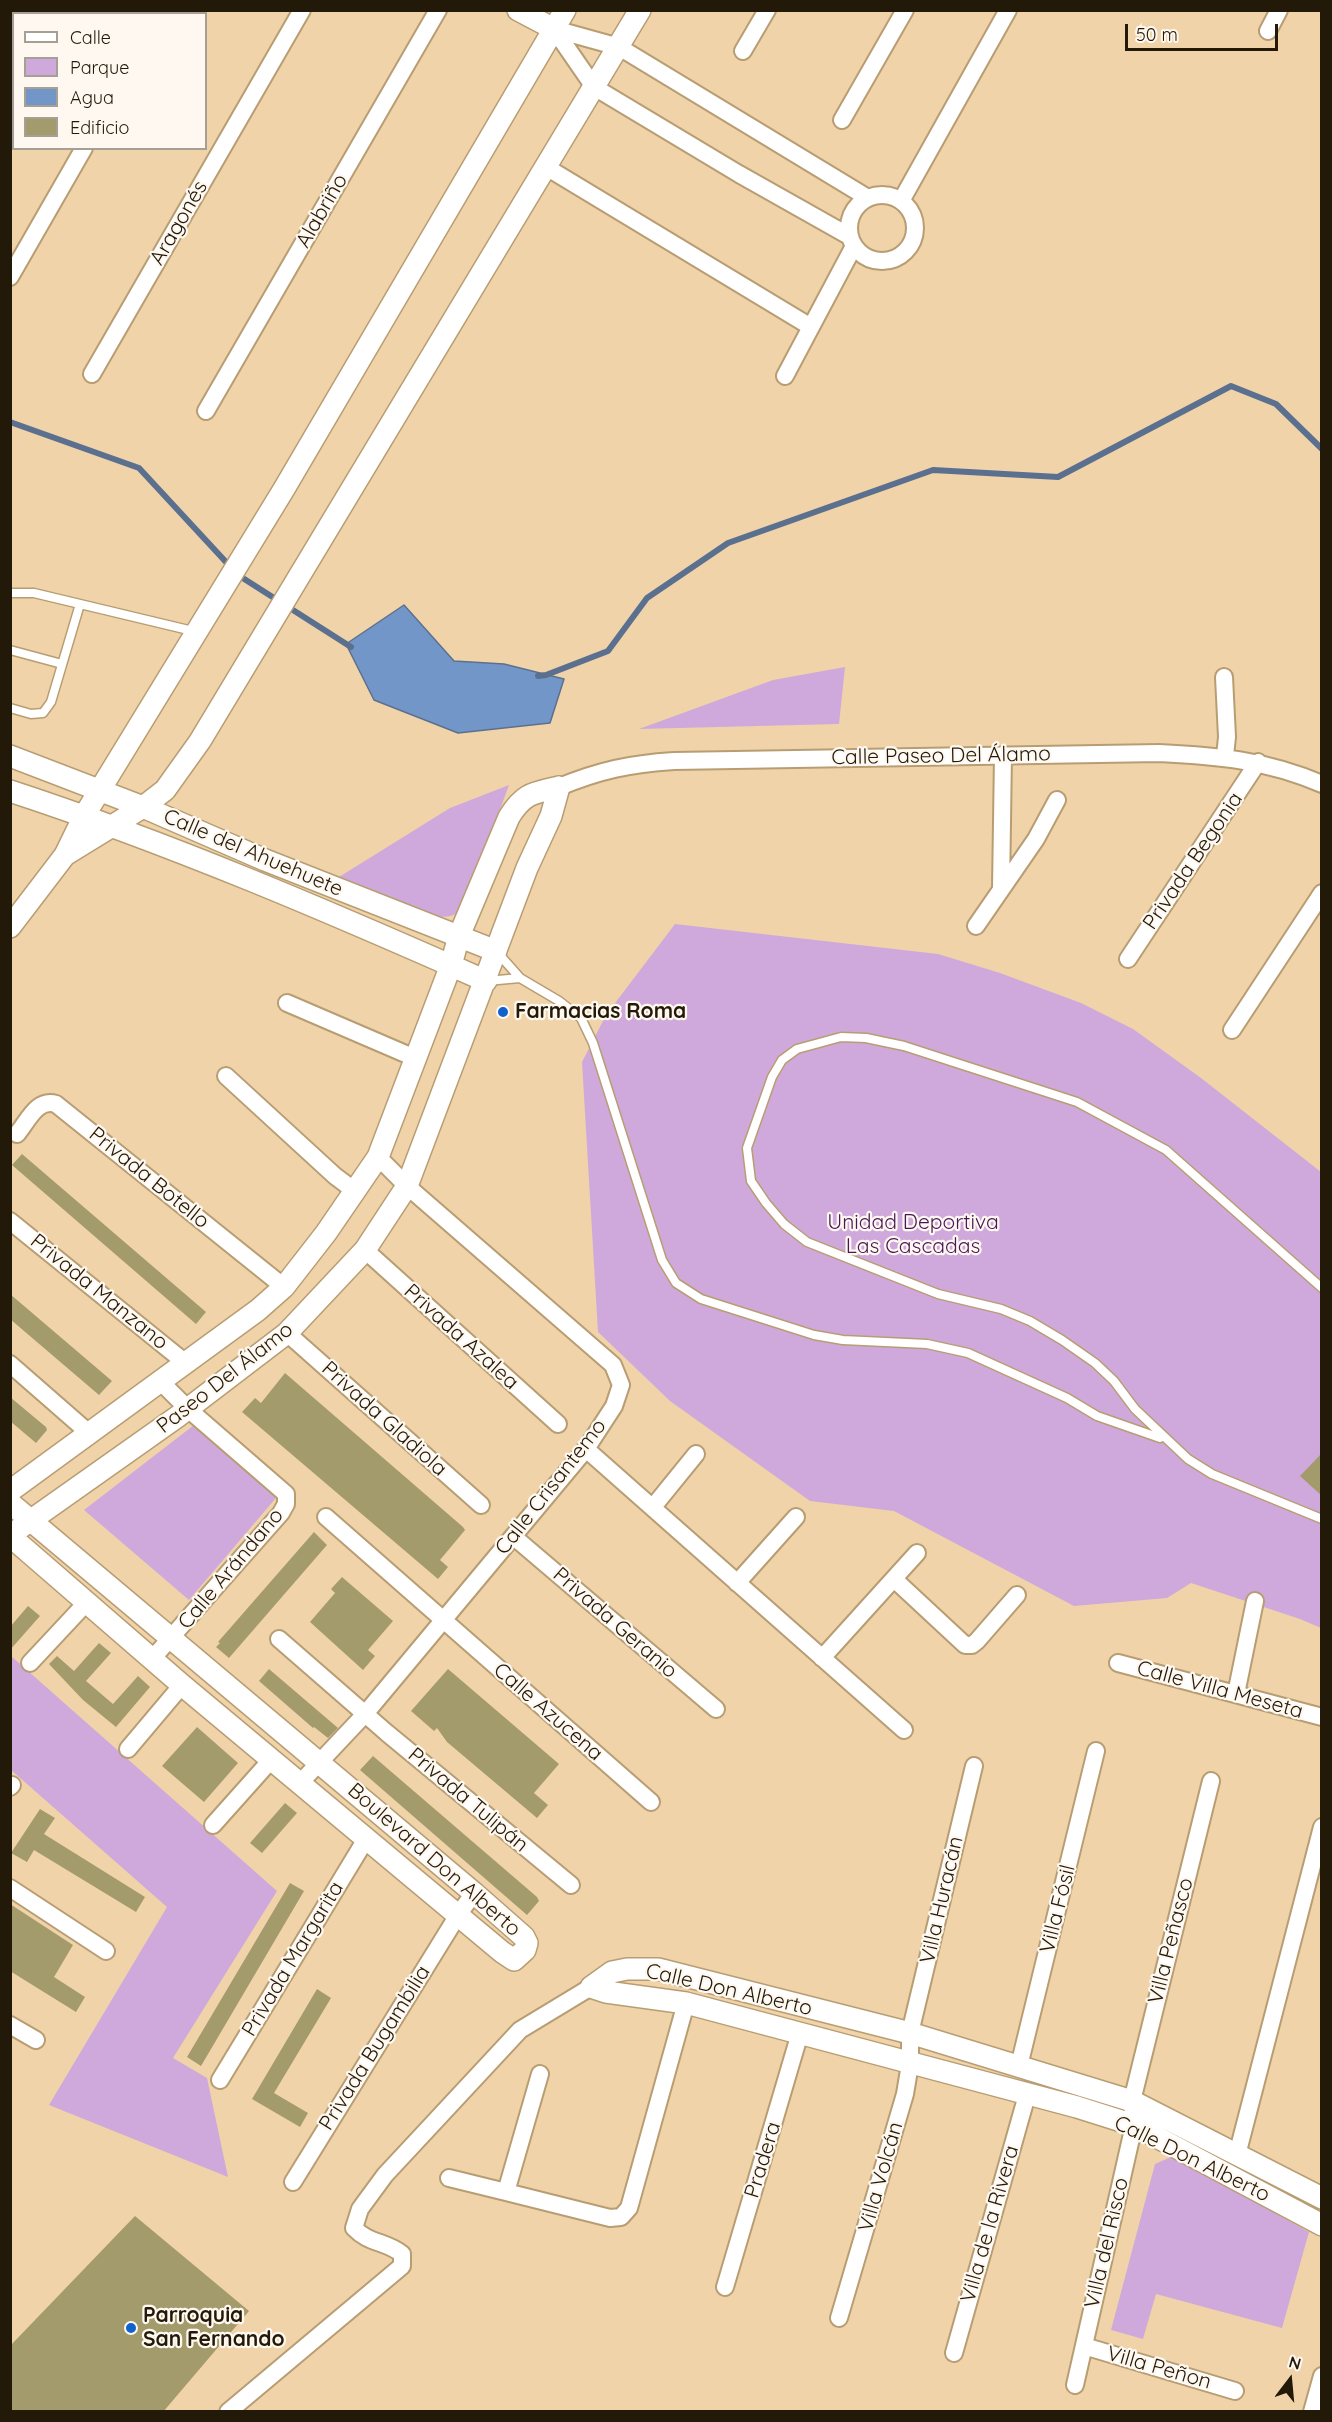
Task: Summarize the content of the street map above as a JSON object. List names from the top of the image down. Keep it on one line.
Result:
{"streets":{"street":["Alabriño","Aragonés","Calle Paseo Del Álamo","Calle del Ahuehuete","Privada Begonia","Privada Botello","Privada Manzano","Privada Azalea","Paseo Del Álamo","Privada Gladiola","Calle Crisantemo","Calle Arándano","Privada Geranio","Calle Villa Meseta","Calle Azucena","Privada Tulipán","Boulevard Don Alberto","Villa Huracán","Villa Fósil","Villa Peñasco","Privada Margarita","Calle Don Alberto","Privada Bugambilia","Pradera","Villa Volcán","Villa de la Rivera","Villa del Risco","Villa Peñon"]},"crossings":[["Calle Paseo Del Álamo","Calle del Ahuehuete"],["Calle Paseo Del Álamo","Privada Begonia"],["Calle Paseo Del Álamo","Paseo Del Álamo"],["Calle del Ahuehuete","Paseo Del Álamo"],["Privada Botello","Paseo Del Álamo"],["Privada Manzano","Paseo Del Álamo"],["Privada Azalea","Paseo Del Álamo"],["Paseo Del Álamo","Privada Gladiola"],["Paseo Del Álamo","Calle Crisantemo"],["Paseo Del Álamo","Calle Arándano"],["Paseo Del Álamo","Boulevard Don Alberto"],["Calle Crisantemo","Privada Geranio"],["Calle Crisantemo","Calle Azucena"],["Calle Crisantemo","Privada Tulipán"],["Calle Crisantemo","Boulevard Don Alberto"],["Calle Arándano","Boulevard Don Alberto"],["Boulevard Don Alberto","Privada Margarita"],["Boulevard Don Alberto","Privada Bugambilia"],["Villa Huracán","Calle Don Alberto"],["Villa Huracán","Villa Volcán"],["Villa Fósil","Calle Don Alberto"],["Villa Peñasco","Calle Don Alberto"],["Villa Peñasco","Villa del Risco"],["Calle Don Alberto","Pradera"],["Calle Don Alberto","Villa Volcán"],["Calle Don Alberto","Villa de la Rivera"],["Calle Don Alberto","Villa del Risco"],["Villa del Risco","Villa Peñon"]],"parks":["Unidad Deportiva Las Cascadas"],"places":["Farmacias Roma","Parroquia San Fernando"],"legend":["Calle","Parque","Agua","Edificio"],"scale_bar":"50 m","north":"top"}
